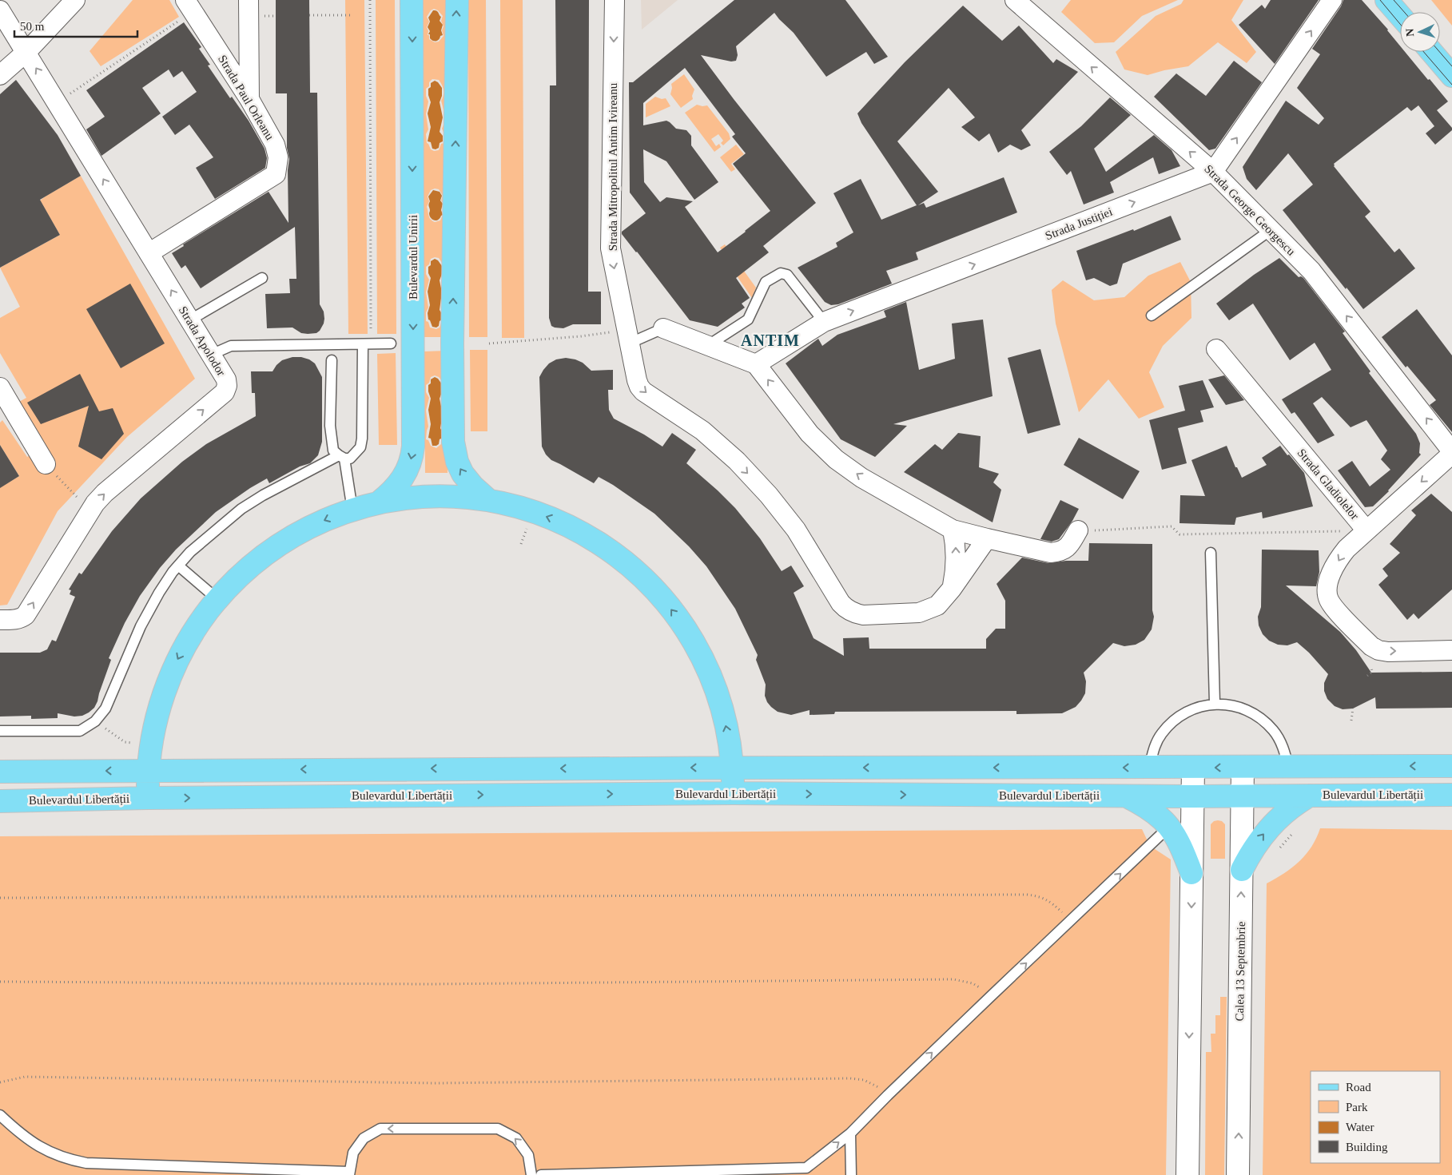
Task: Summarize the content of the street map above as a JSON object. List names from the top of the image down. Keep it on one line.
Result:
{"streets":{"main road":["Bulevardul Unirii","Bulevardul Libertății","Calea 13 Septembrie"],"street":["Strada Paul Orleanu","Strada Mitropolitul Antim Ivireanu","Strada George Georgescu","Strada Justiției","Strada Apolodor","Strada Gladiolelor"]},"crossings":[["Strada Paul Orleanu","Strada Apolodor"],["Strada George Georgescu","Strada Justiției"],["Strada George Georgescu","Strada Gladiolelor"],["Bulevardul Libertății","Calea 13 Septembrie"]],"one_way":["Strada Mitropolitul Antim Ivireanu","Strada George Georgescu","Strada Justiției"],"districts":["ANTIM"],"legend":["Road","Park","Water","Building"],"scale_bar":"50 m","north":"left"}
